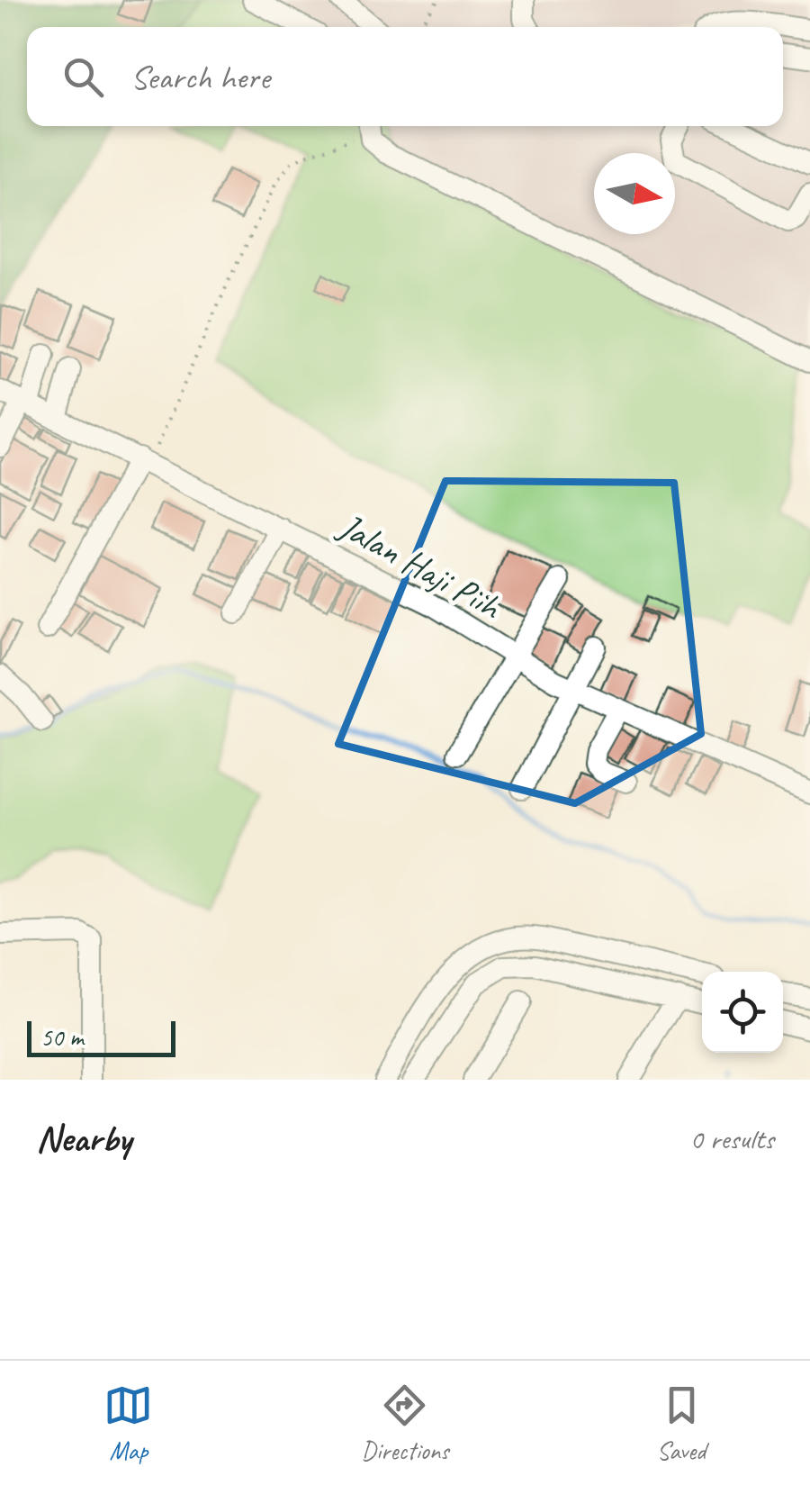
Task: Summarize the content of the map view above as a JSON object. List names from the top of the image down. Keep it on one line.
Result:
{"streets":{"street":["Jalan Haji Piih"]},"scale_bar":"50 m","north":"right","page":{"search":"Search here","scale":"50 m","heading":["Nearby","0 results"],"nav":["Map","Directions","Saved"]}}
